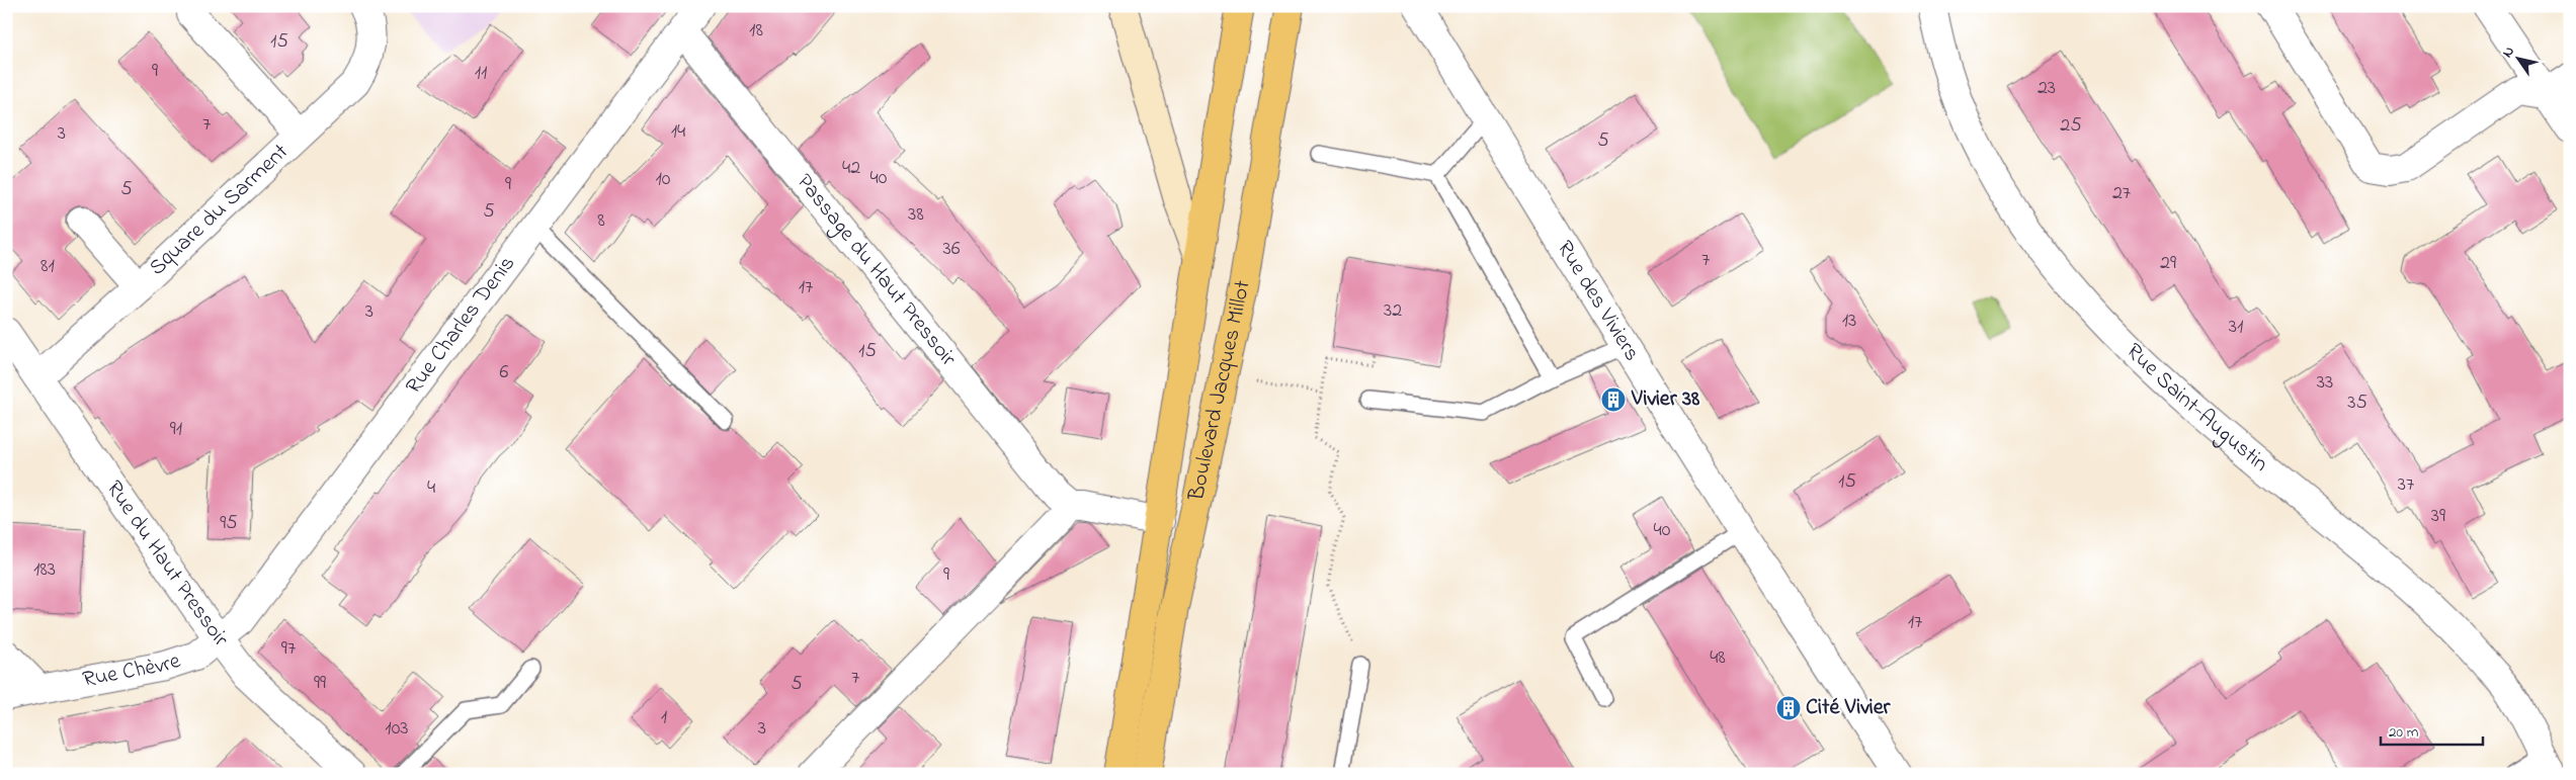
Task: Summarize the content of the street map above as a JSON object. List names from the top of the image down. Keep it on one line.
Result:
{"streets":{"main road":["Boulevard Jacques Millot"],"street":["Square du Sarment","Passage du Haut Pressoir","Rue des Viviers","Rue Charles Denis","Rue Saint-Augustin","Rue du Haut Pressoir","Rue Chèvre"]},"crossings":[["Square du Sarment","Rue du Haut Pressoir"],["Passage du Haut Pressoir","Rue Charles Denis"],["Rue Charles Denis","Rue du Haut Pressoir"],["Rue Charles Denis","Rue Chèvre"],["Rue du Haut Pressoir","Rue Chèvre"]],"places":{"building":["Vivier 38","Cité Vivier"]},"house_numbers":["18","15","9","11","23","7","25","14","3","5","42","40","10","9","5","27","5","38","8","36","7","29","81","17","32","3","13","31","15","6","33","35","91","15","37","4","39","95","40","183","9","17","97","48","7","99","5","1","103","3"],"scale_bar":"20 m","north":"top left"}
